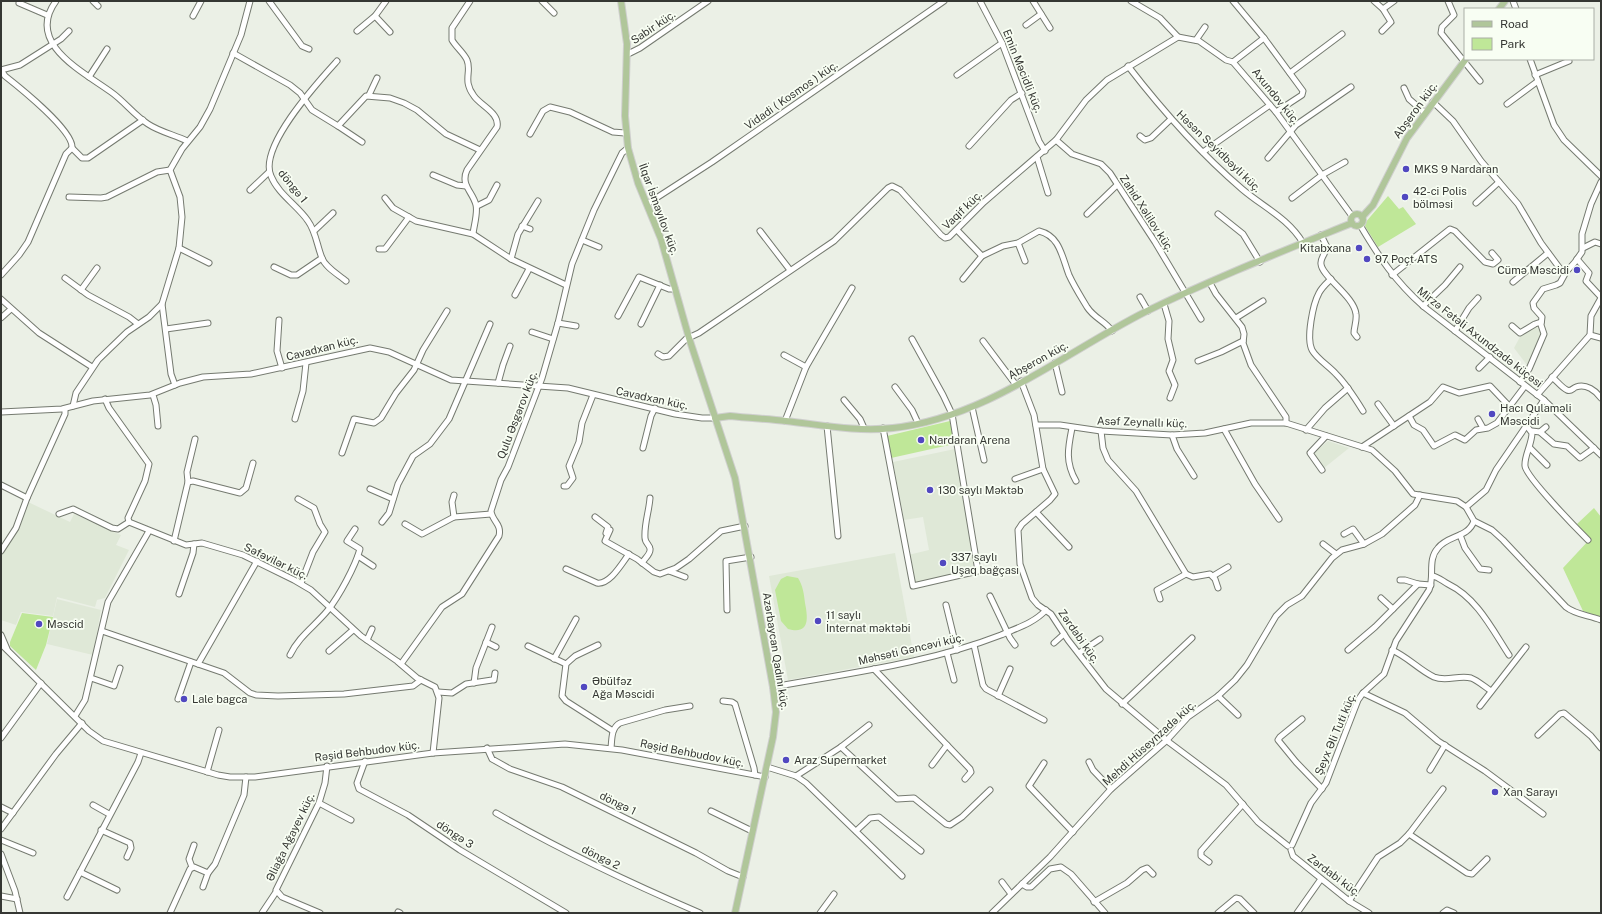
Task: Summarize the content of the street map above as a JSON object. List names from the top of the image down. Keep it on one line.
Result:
{"streets":{"main road":["Abşeron küç.","İlqar İsmayılov küç.","Azərbaycan Qadını küç."],"street":["Sabir küç.","Emin Məcidli küç.","Vidadi ( Kosmos ) küç.","Axundov küç.","Həsən Seyidbəyli küç.","döngə 1","Vaqif küç.","Zahid Xəlilov küç.","Mirzə Fətəli Axundzadə küçəsi","Cavadxan küç.","Qulu Əsgərov küç.","Asəf Zeynallı küç.","Səfəvilər küç.","Zərdabi küç.","Məhsəti Gəncəvi küç.","Şeyx Əli Tuti küç.","Mehdi Hüseynzadə küç.","Rəşid Behbudov küç.","döngə 3","Əliağa Ağayev küç.","döngə 2"]},"crossings":[["Sabir küç.","İlqar İsmayılov küç."],["Emin Məcidli küç.","Vaqif küç."],["Vidadi ( Kosmos ) küç.","İlqar İsmayılov küç."],["Axundov küç.","Abşeron küç."],["Axundov küç.","Mirzə Fətəli Axundzadə küçəsi"],["Abşeron küç.","Həsən Seyidbəyli küç."],["Abşeron küç.","İlqar İsmayılov küç."],["Abşeron küç.","Zahid Xəlilov küç."],["Abşeron küç.","Mirzə Fətəli Axundzadə küçəsi"],["Abşeron küç.","Cavadxan küç."],["Abşeron küç.","Zərdabi küç."],["Abşeron küç.","Azərbaycan Qadını küç."],["Həsən Seyidbəyli küç.","Vaqif küç."],["döngə 1","Azərbaycan Qadını küç."],["döngə 1","Rəşid Behbudov küç."],["İlqar İsmayılov küç.","Vaqif küç."],["İlqar İsmayılov küç.","Cavadxan küç."],["İlqar İsmayılov küç.","Qulu Əsgərov küç."],["İlqar İsmayılov küç.","Azərbaycan Qadını küç."],["Vaqif küç.","Zahid Xəlilov küç."],["Cavadxan küç.","Qulu Əsgərov küç."],["Cavadxan küç.","Azərbaycan Qadını küç."],["Asəf Zeynallı küç.","Zərdabi küç."],["Asəf Zeynallı küç.","Mehdi Hüseynzadə küç."],["Zərdabi küç.","Məhsəti Gəncəvi küç."],["Zərdabi küç.","Şeyx Əli Tuti küç."],["Zərdabi küç.","Mehdi Hüseynzadə küç."],["Məhsəti Gəncəvi küç.","Azərbaycan Qadını küç."],["Azərbaycan Qadını küç.","Rəşid Behbudov küç."],["Rəşid Behbudov küç.","döngə 3"],["Rəşid Behbudov küç.","Əliağa Ağayev küç."]],"places":["MKS 9 Nardaran","42-ci Polis bölməsi","Kitabxana","97 Poçt ATS","Cümə Məscidi","Hacı Qulaməli Məscidi","Nardaran Arena","130 saylı Məktəb","337 saylı Uşaq bağçası","11 saylı İnternat məktəbi","Məscid","Əbülfəz Ağa Məscidi","Lale bagca","Araz Supermarket","Xan Sarayı"],"legend":["Road","Park"]}
